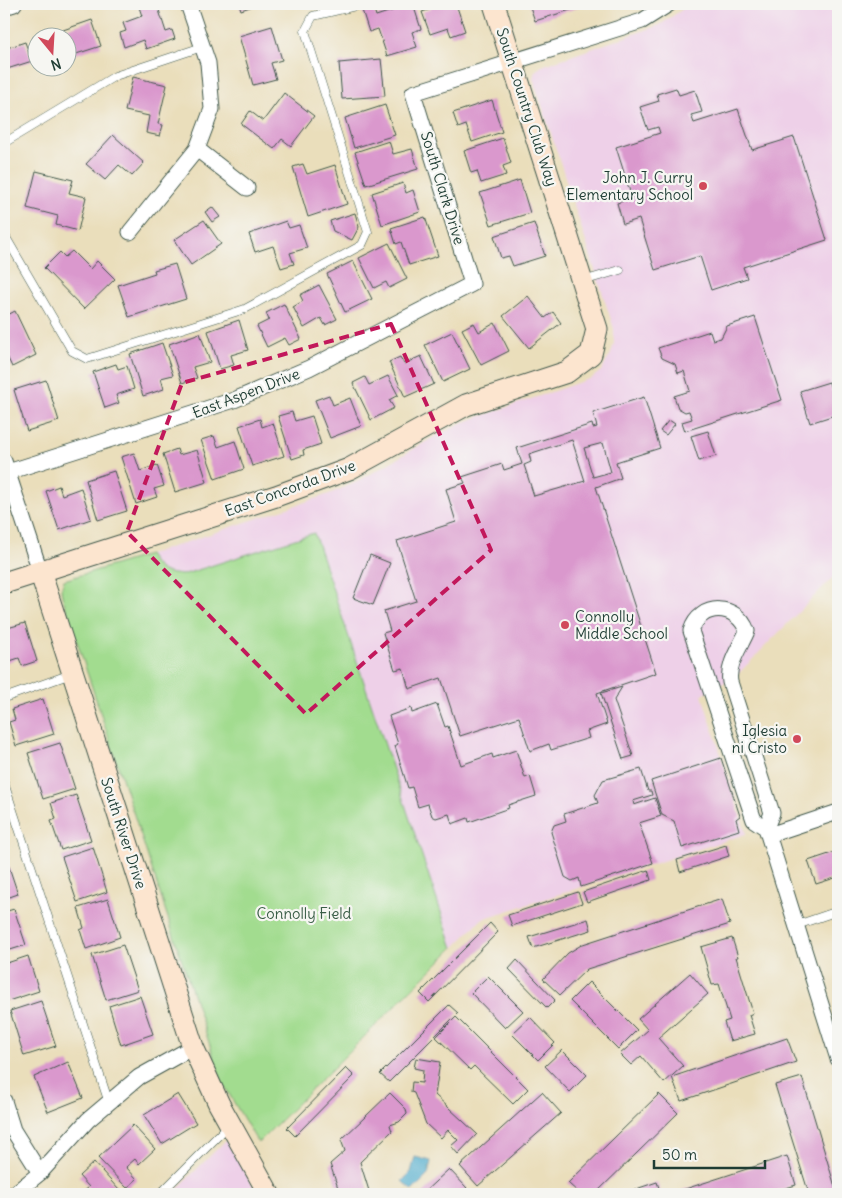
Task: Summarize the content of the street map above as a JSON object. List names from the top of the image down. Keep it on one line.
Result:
{"streets":{"street":["South Country Club Way","South Clark Drive","East Aspen Drive","East Concorda Drive","South River Drive"]},"crossings":[["South Country Club Way","South Clark Drive"],["South Country Club Way","East Concorda Drive"],["South Clark Drive","East Aspen Drive"],["East Aspen Drive","South River Drive"],["East Concorda Drive","South River Drive"]],"parks":["Connolly Field"],"places":["John J. Curry Elementary School","Connolly Middle School","Iglesia ni Cristo"],"scale_bar":"50 m","north":"bottom"}
